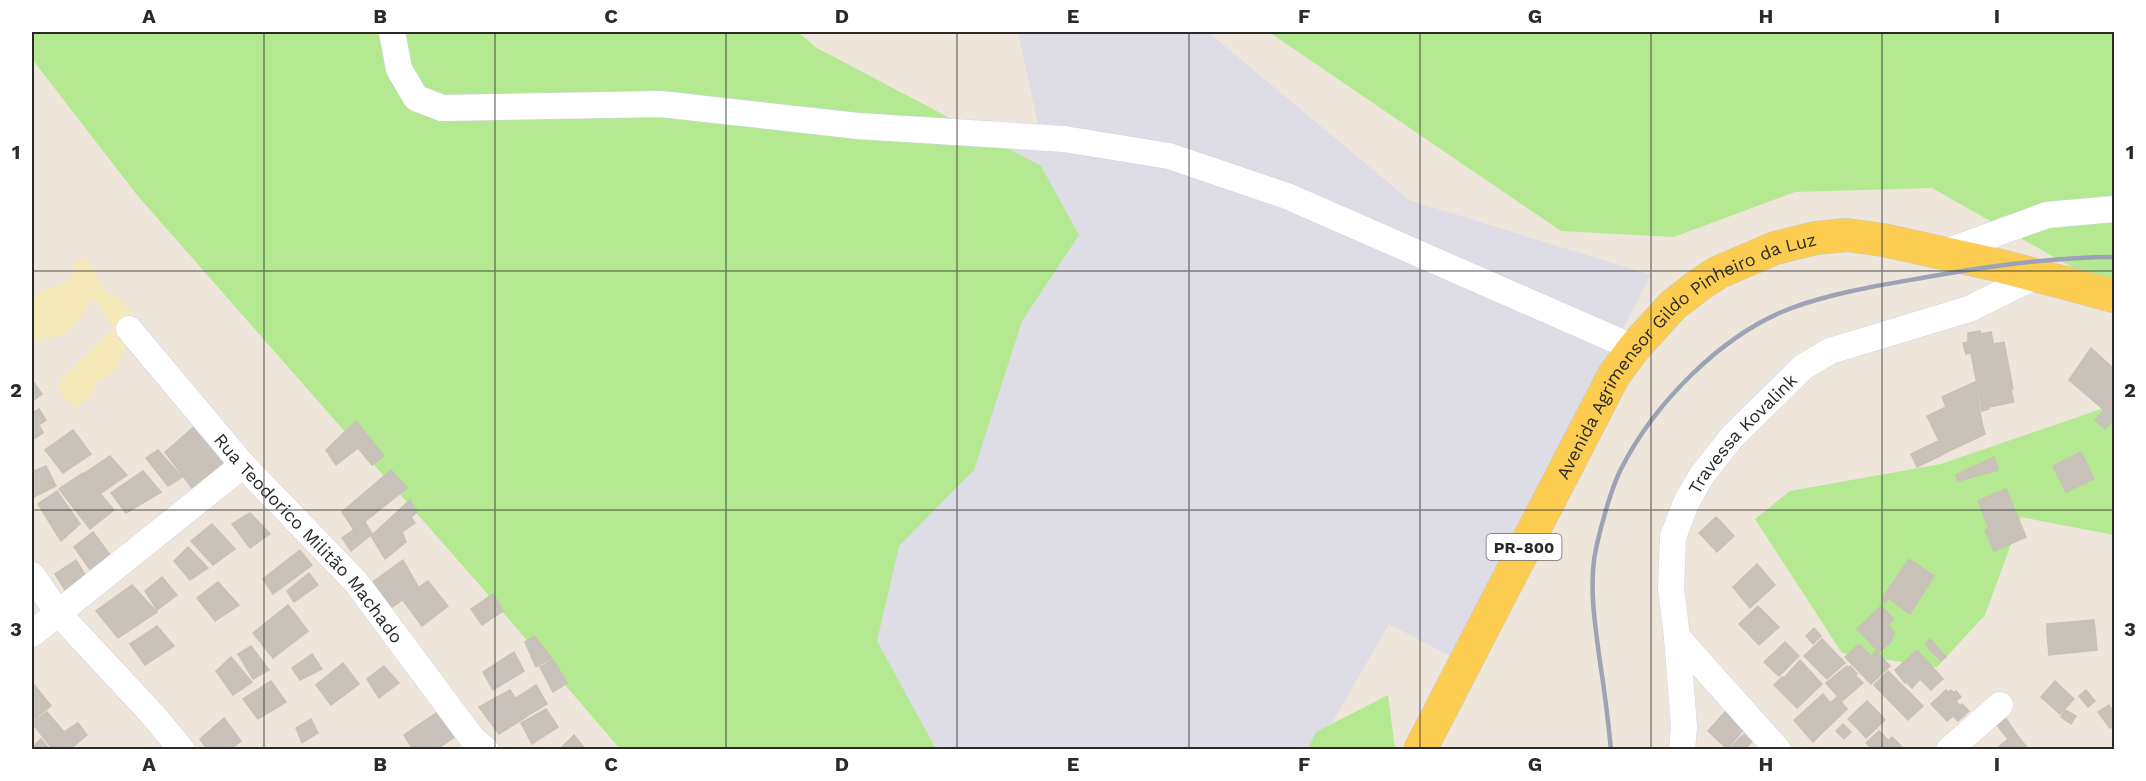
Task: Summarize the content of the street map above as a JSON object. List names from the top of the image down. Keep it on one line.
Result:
{"streets":{"main road":["Avenida Agrimensor Gildo Pinheiro da Luz","PR-800"],"street":["Travessa Kovalink","Rua Teodorico Militão Machado"]},"crossings":[["Avenida Agrimensor Gildo Pinheiro da Luz","Travessa Kovalink"]],"grid":{"columns":["A","B","C","D","E","F","G","H","I"],"rows":["1","2","3"]}}
